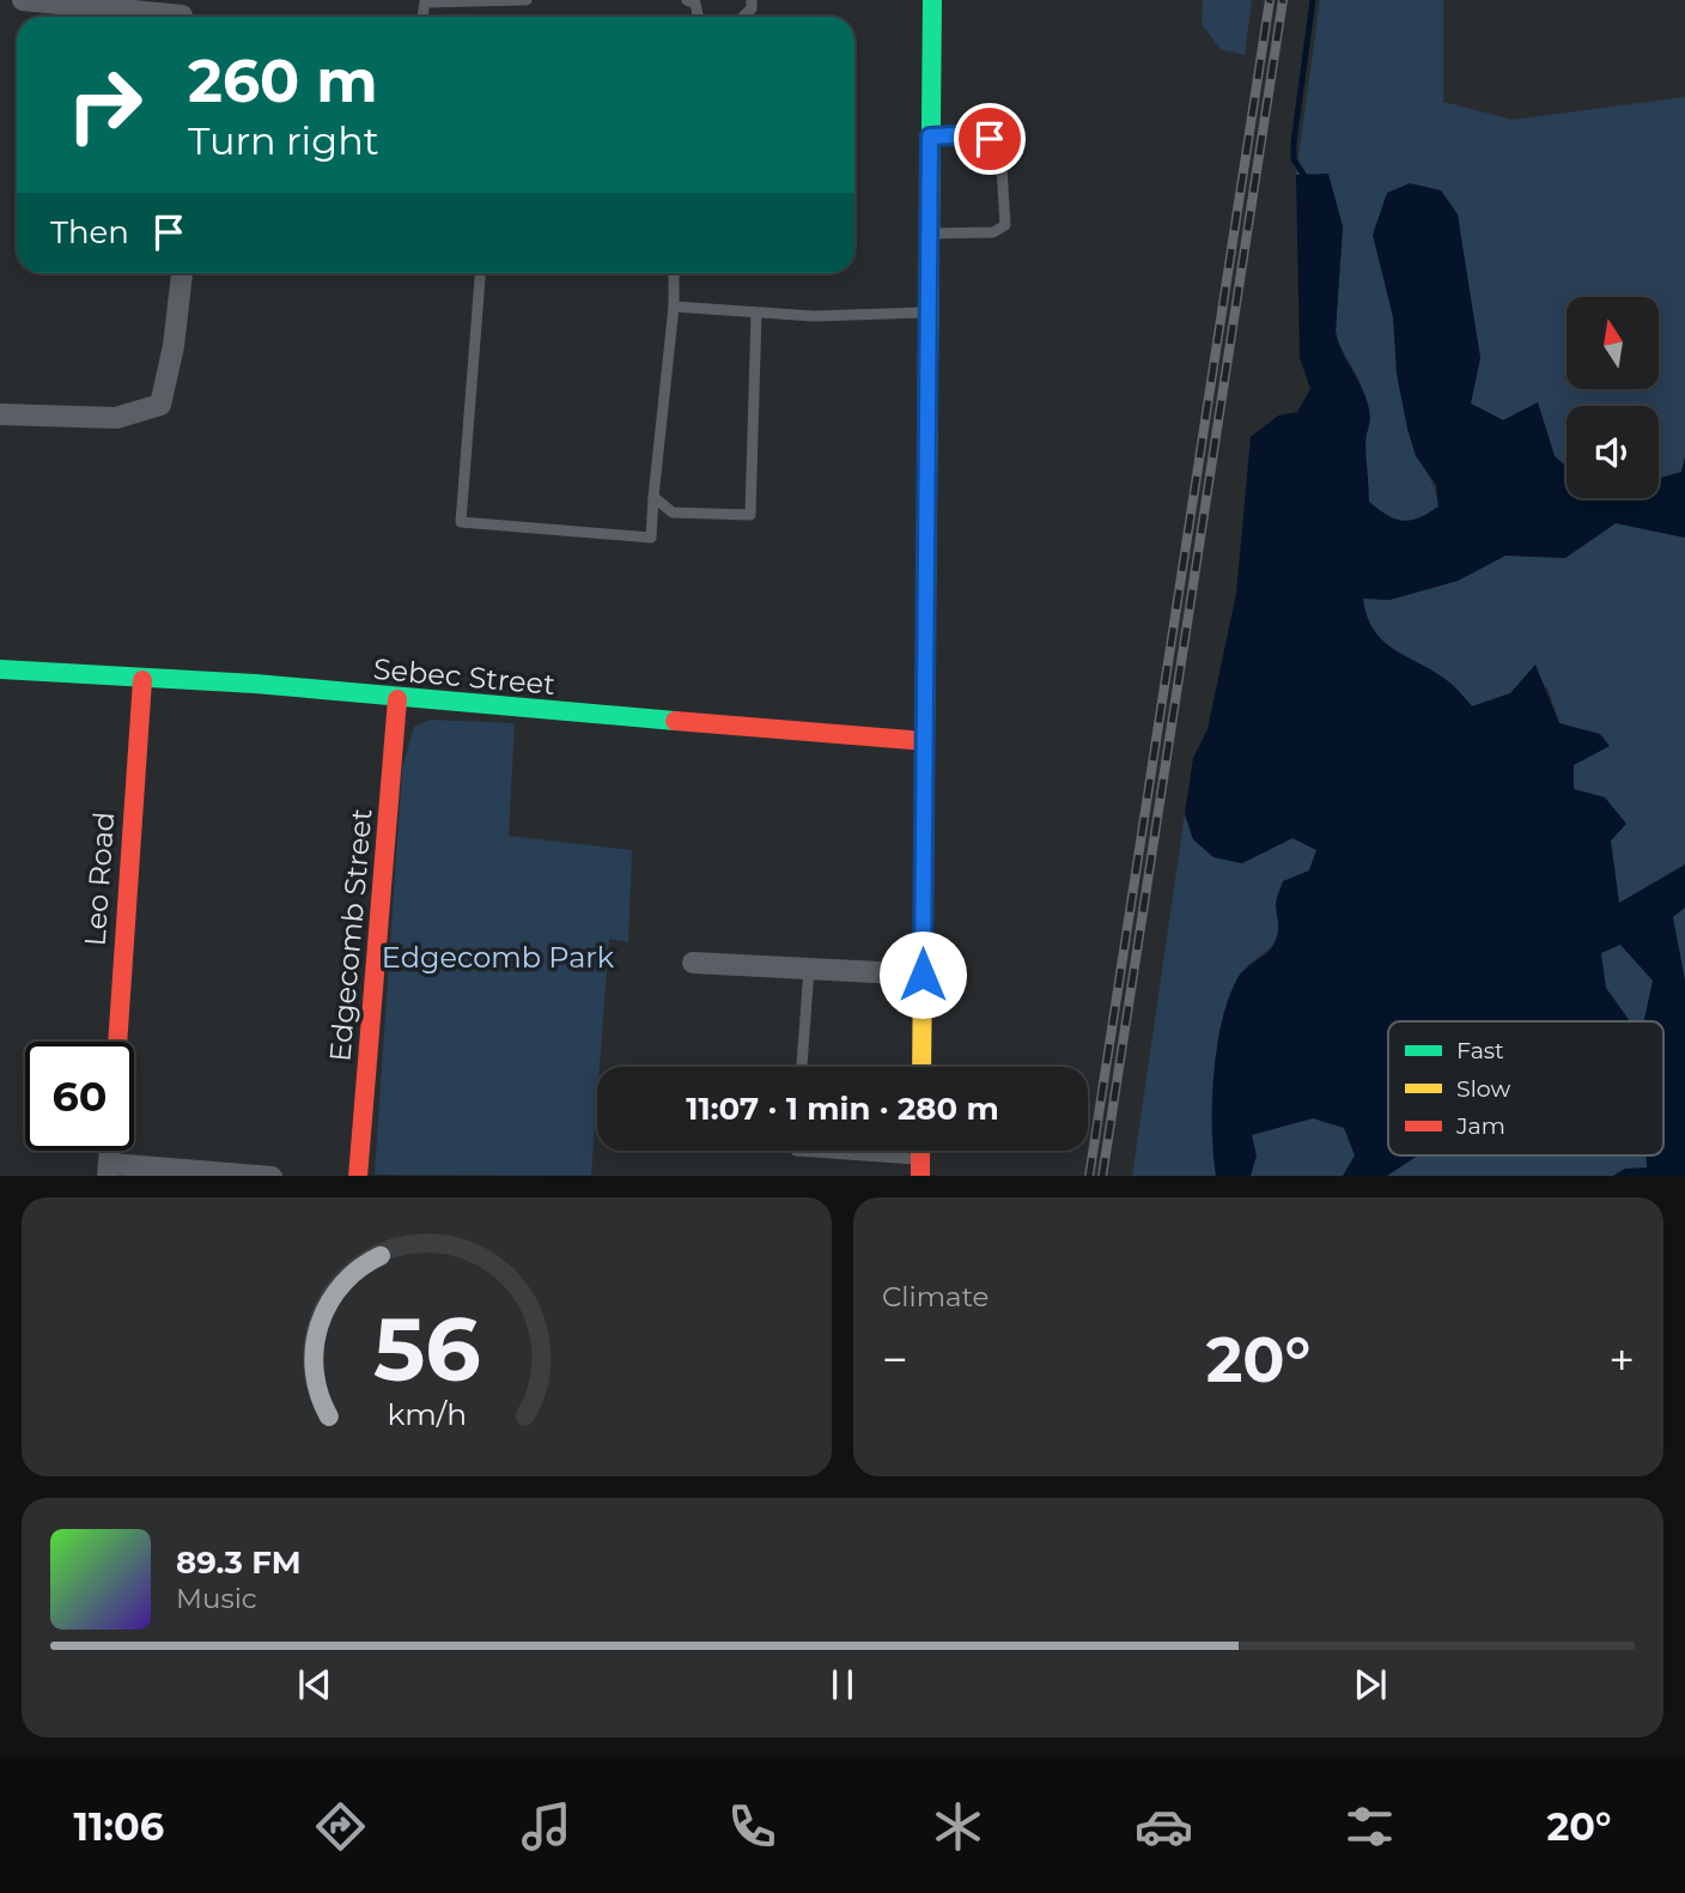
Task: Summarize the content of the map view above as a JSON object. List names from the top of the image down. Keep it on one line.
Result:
{"streets":{"street":["Sebec Street","Leo Road","Edgecomb Street"]},"crossings":[["Sebec Street","Leo Road"],["Sebec Street","Edgecomb Street"]],"parks":["Edgecomb Park"],"legend":["Fast","Slow","Jam"],"north":"top","page":{"turn":["260 m","Turn right"],"then":"Then","limit":"60","trip":"11:07 · 1 min · 280 m","tile":"Climate","heat":["−","20°","+"],"song":["89.3 FM","Music"],"tabs":["11:06","20°"],"gauge":["56","km/h"]}}
